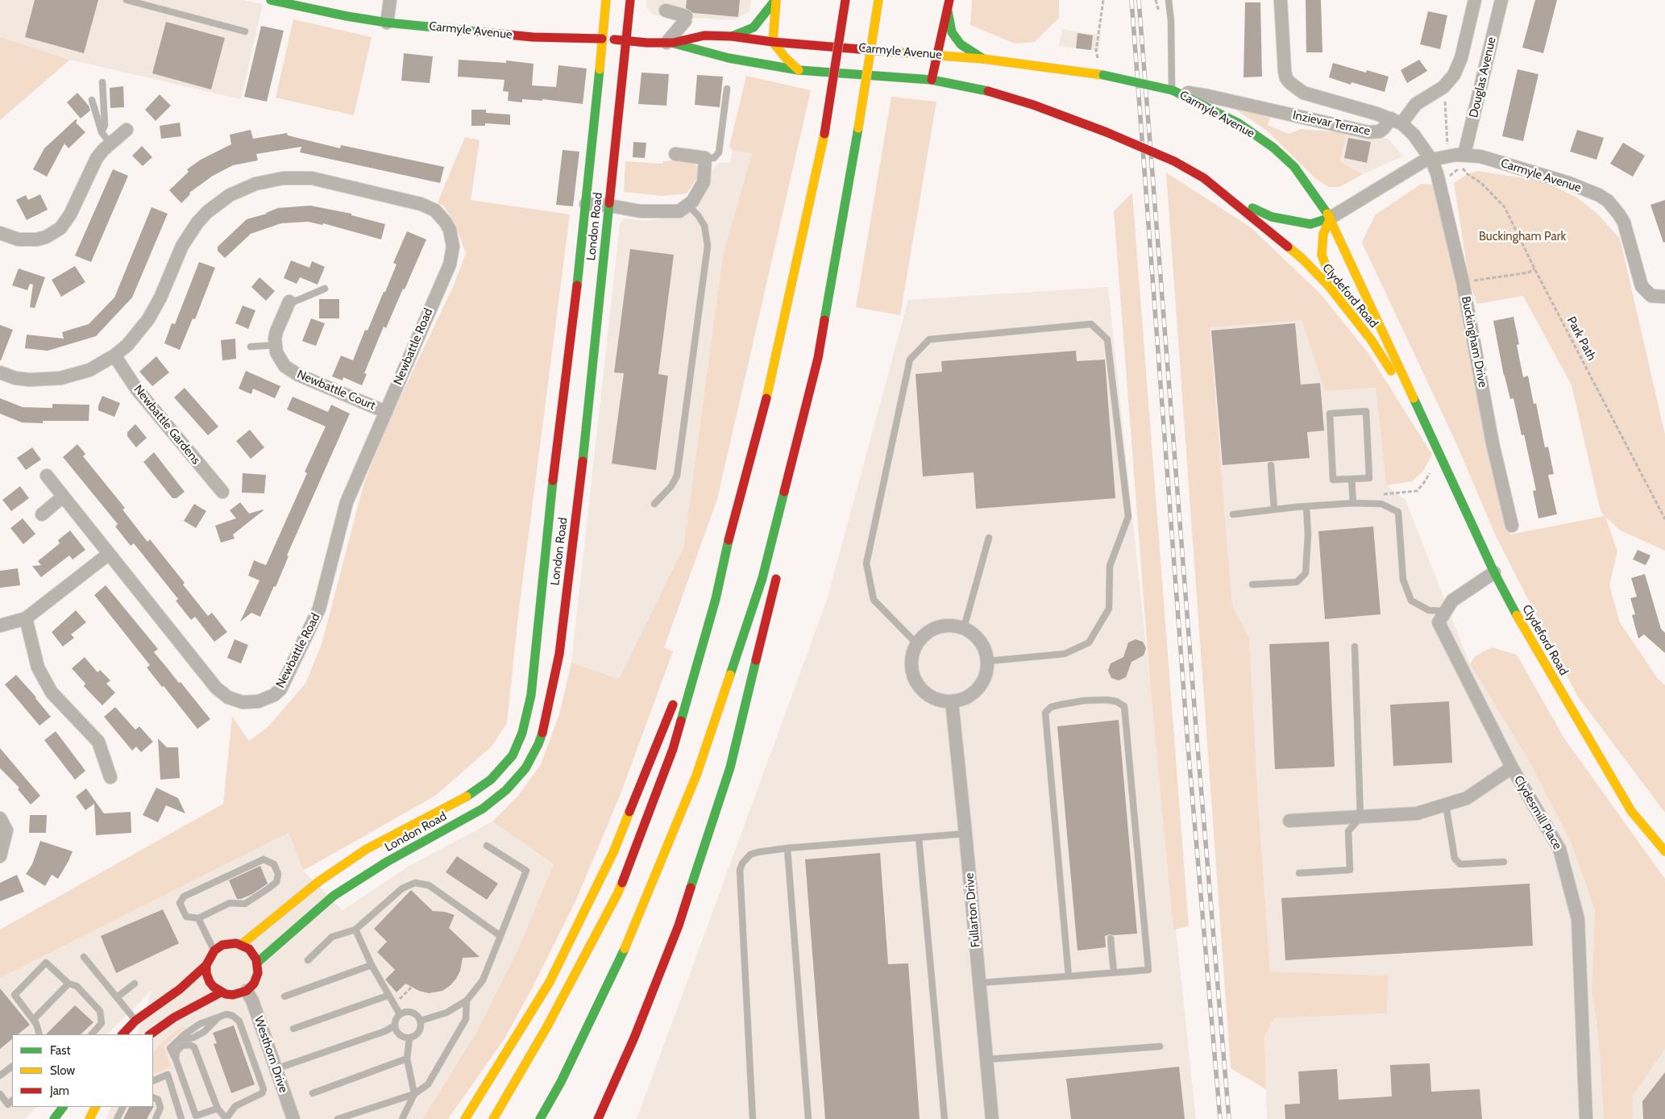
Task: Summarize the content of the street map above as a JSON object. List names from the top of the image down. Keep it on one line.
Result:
{"streets":{"main road":["Carmyle Avenue","London Road","Clydeford Road"],"street":["Douglas Avenue","Inzievar Terrace","Buckingham Drive","Newbattle Road","Newbattle Court","Newbattle Gardens","Clydesmill Place","Fullarton Drive","Westhorn Drive"],"path":["Park Path"]},"crossings":[["Carmyle Avenue","Douglas Avenue"],["Carmyle Avenue","Inzievar Terrace"],["Carmyle Avenue","London Road"],["Carmyle Avenue","Clydeford Road"],["Carmyle Avenue","Buckingham Drive"],["Inzievar Terrace","Buckingham Drive"],["London Road","Westhorn Drive"],["Clydeford Road","Clydesmill Place"],["Park Path","Buckingham Drive"],["Newbattle Road","Newbattle Court"],["Newbattle Road","Newbattle Gardens"]],"parks":["Buckingham Park"],"legend":["Fast","Slow","Jam"]}
